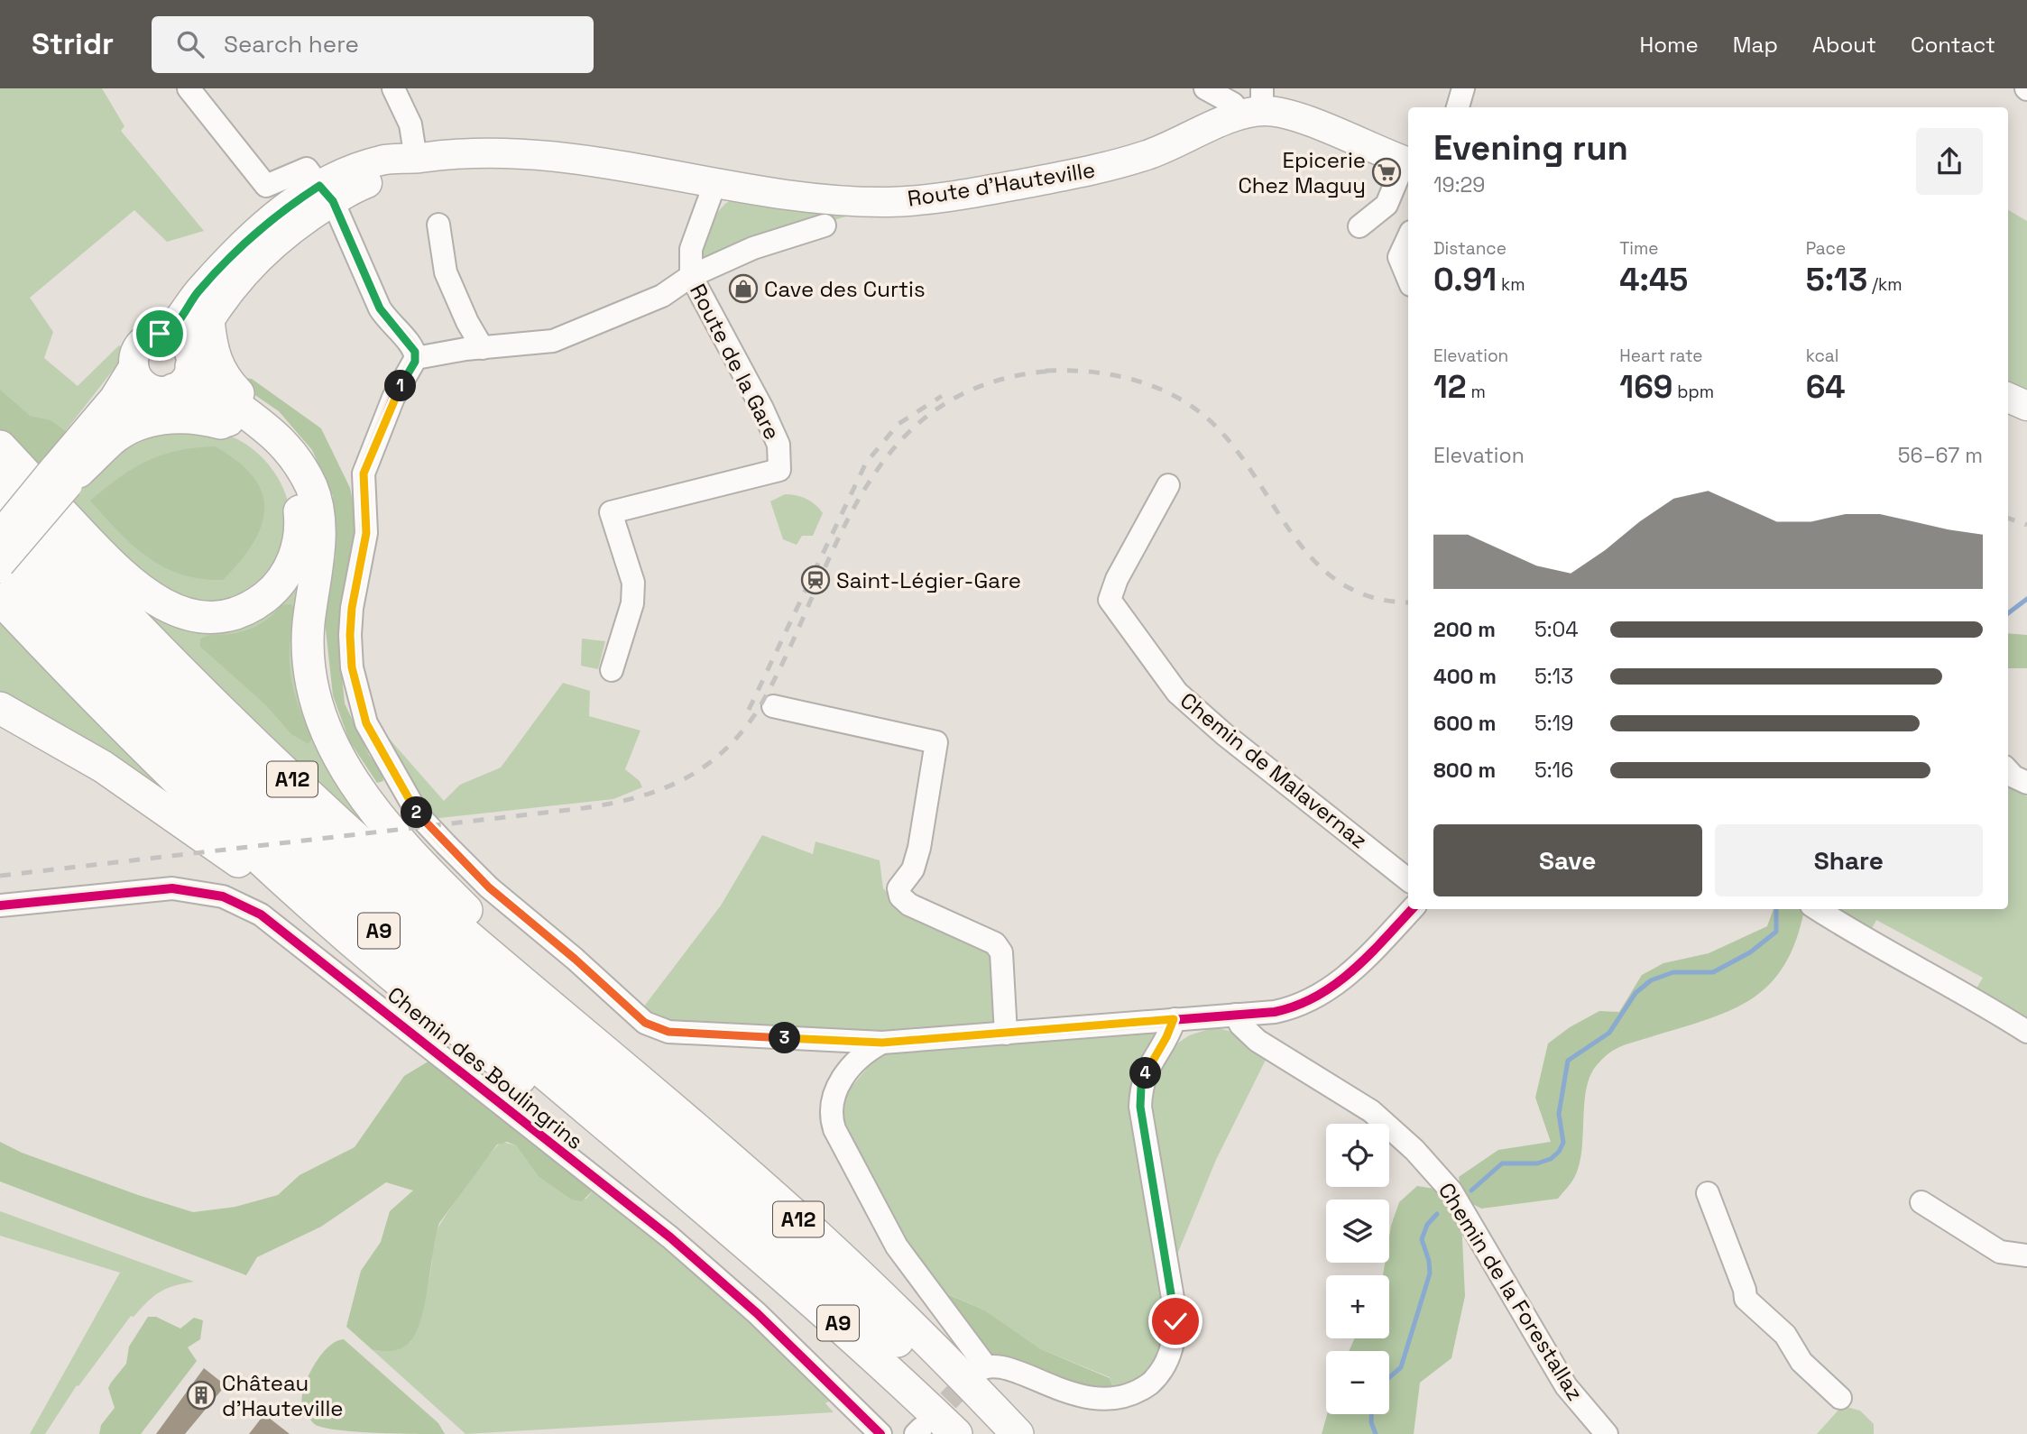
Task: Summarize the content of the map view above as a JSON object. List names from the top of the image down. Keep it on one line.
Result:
{"streets":{"highway":["A12","A9"],"main road":["Route d'Hauteville"],"street":["Route de la Gare","Chemin de Malavernaz","Chemin des Boulingrins","Chemin de la Forestallaz"]},"crossings":[["Route d'Hauteville","Route de la Gare"]],"places":{"supermarket":["Epicerie Chez Maguy"],"shop":["Cave des Curtis"],"station":["Saint-Légier-Gare"],"building":["Château d'Hauteville"]},"page":{"header":"Stridr","search":"Search here","nav":["Home","Map","About","Contact"],"heading":["Evening run","19:29"],"stats":[["Distance","0.91 km"],["Time","4:45"],["Pace","5:13 /km"],["Elevation","12 m"],["Heart rate","169 bpm"],["kcal","64"]],"pins":["1","2","3","4"],"chart":["Elevation","56–67 m"],"list":[{"name":"200 m","note":"5:04"},{"name":"400 m","note":"5:13"},{"name":"600 m","note":"5:19"},{"name":"800 m","note":"5:16"}],"buttons":["Save","Share"],"map_buttons":["+","−"]}}
